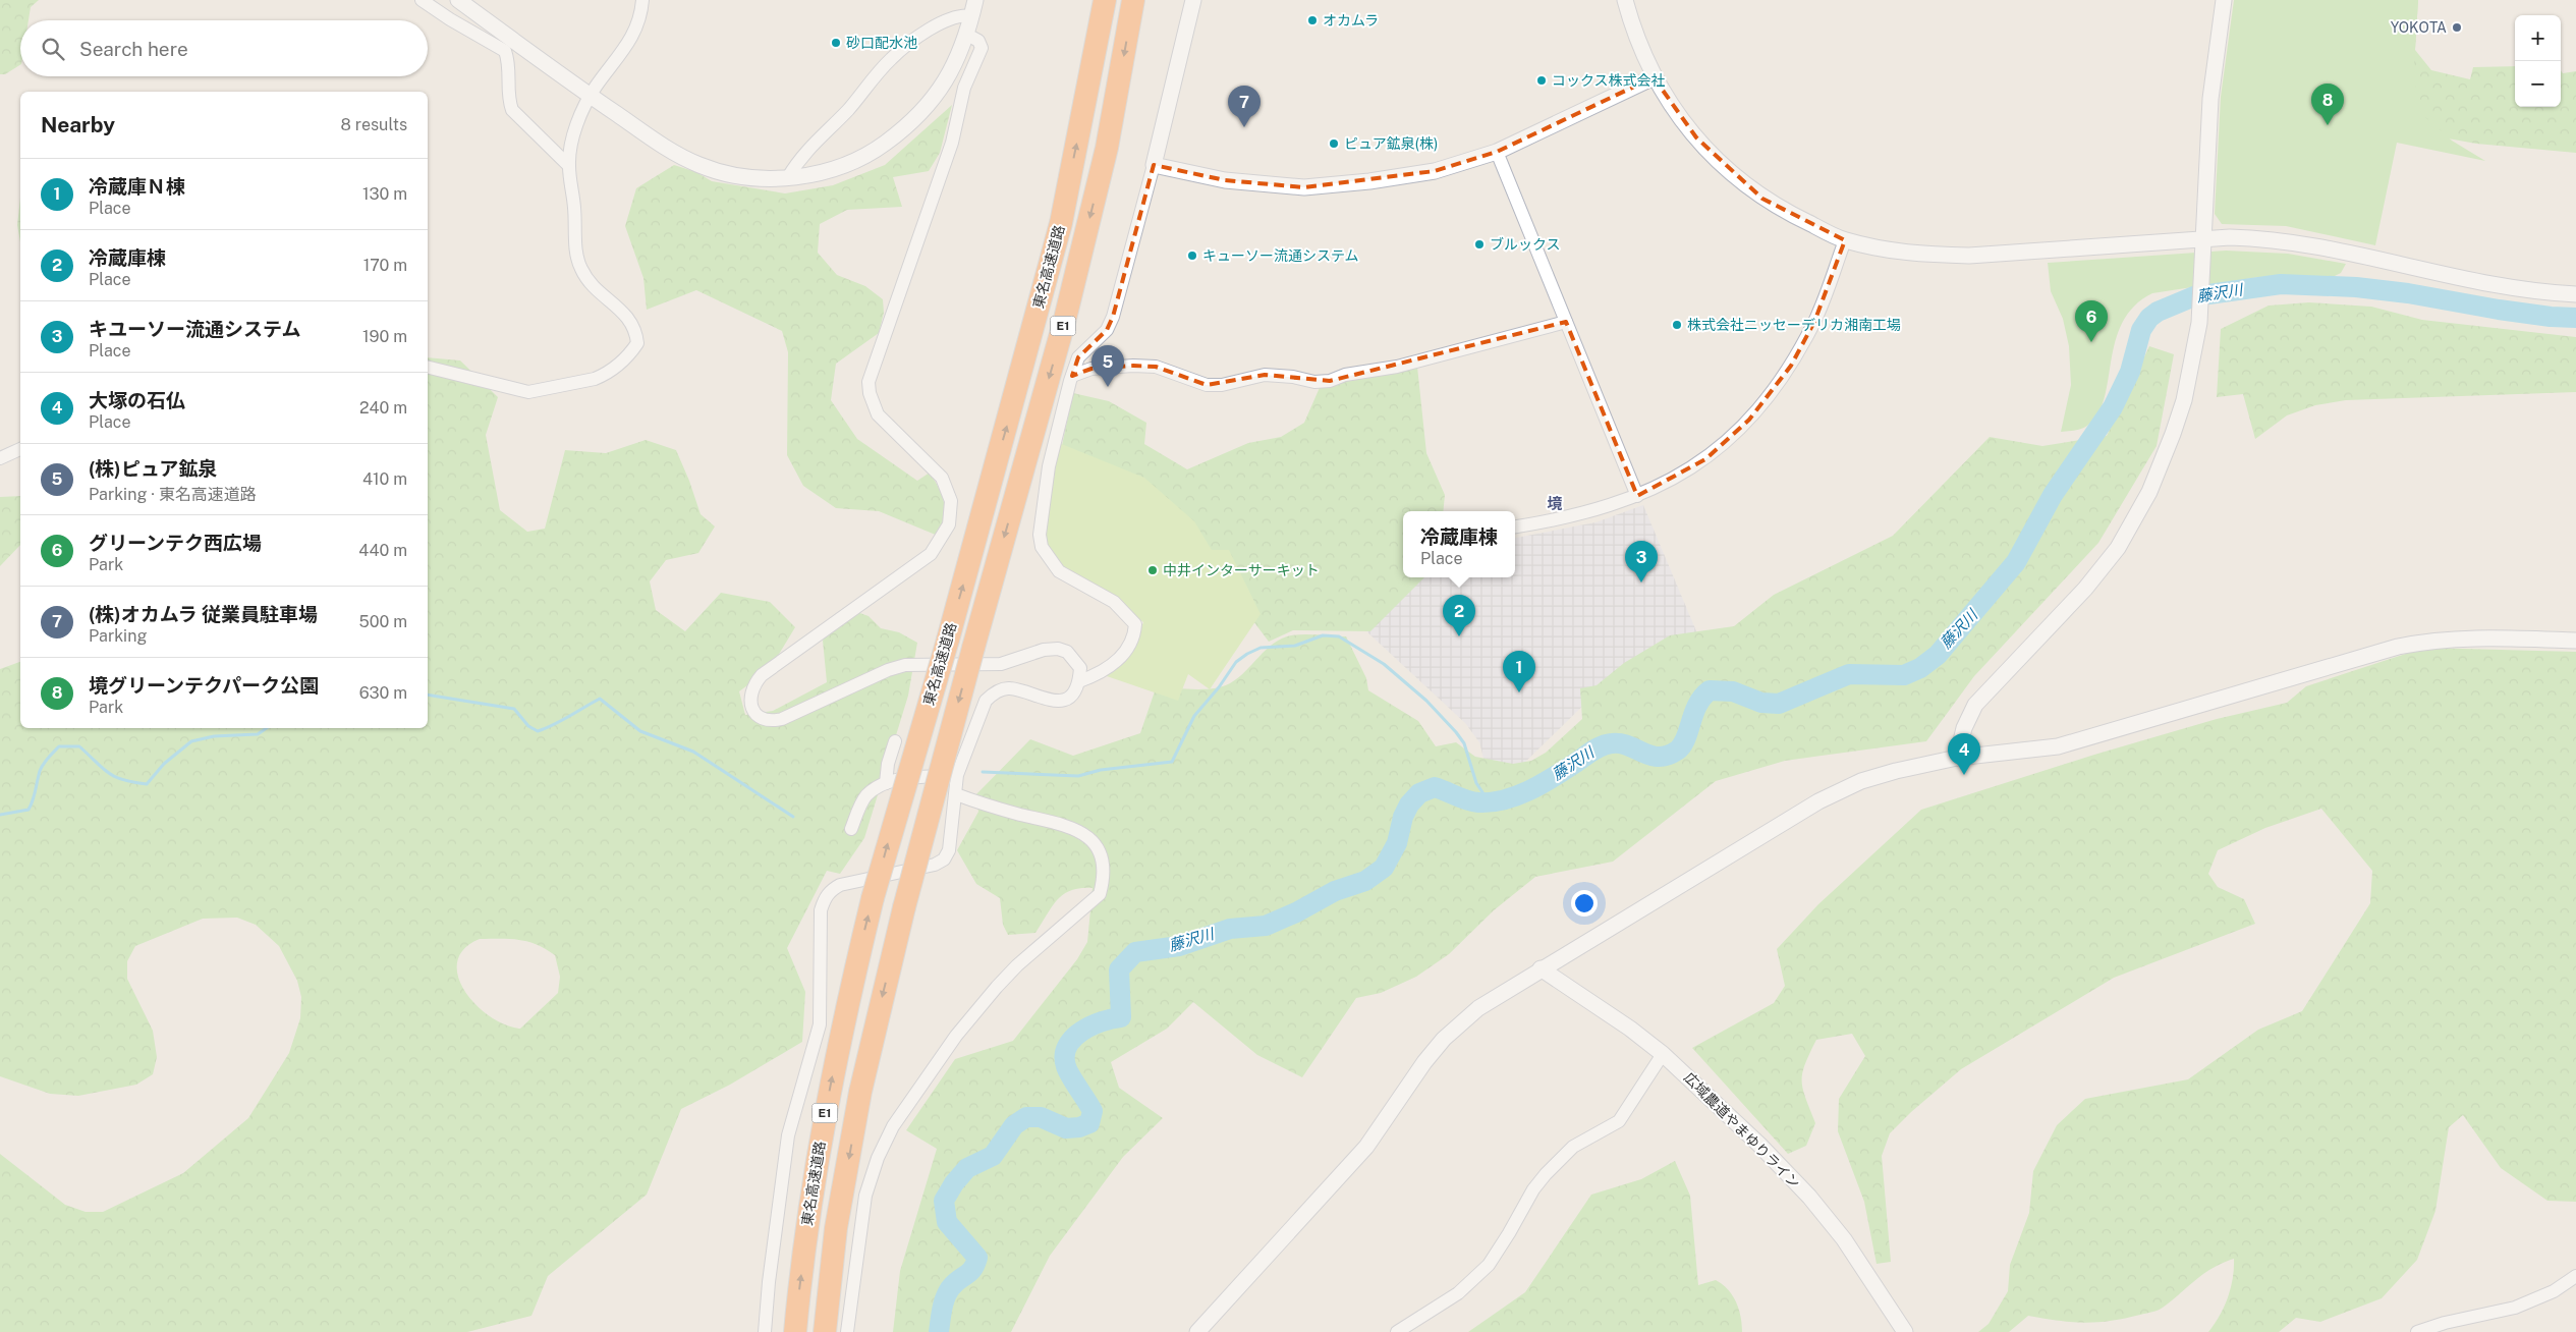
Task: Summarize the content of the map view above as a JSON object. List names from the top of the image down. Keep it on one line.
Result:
{"streets":{"highway":["東名高速道路","E1"],"street":["広域農道やまゆりライン"]},"districts":["境"],"water":["藤沢川"],"places":["オカムラ","YOKOTA","砂口配水池","コックス株式会社","ピュア鉱泉(株)","ブルックス","キューソー流通システム","株式会社ニッセーデリカ湘南工場","中井インターサーキット"],"page":{"map_buttons":["+","−"],"search":"Search here","pins":["8","7","6","5","3","2","1","4"],"heading":["Nearby","8 results"],"list":[{"mark":"1","name":"冷蔵庫Ｎ棟","note":"Place","value":"130 m"},{"mark":"2","name":"冷蔵庫棟","note":"Place","value":"170 m"},{"mark":"3","name":"キユーソー流通システム","note":"Place","value":"190 m"},{"mark":"4","name":"大塚の石仏","note":"Place","value":"240 m"},{"mark":"5","name":"(株)ピュア鉱泉","note":"Parking · 東名高速道路","value":"410 m"},{"mark":"6","name":"グリーンテク西広場","note":"Park","value":"440 m"},{"mark":"7","name":"(株)オカムラ 従業員駐車場","note":"Parking","value":"500 m"},{"mark":"8","name":"境グリーンテクパーク公園","note":"Park","value":"630 m"}],"popup":["冷蔵庫棟","Place"]}}
